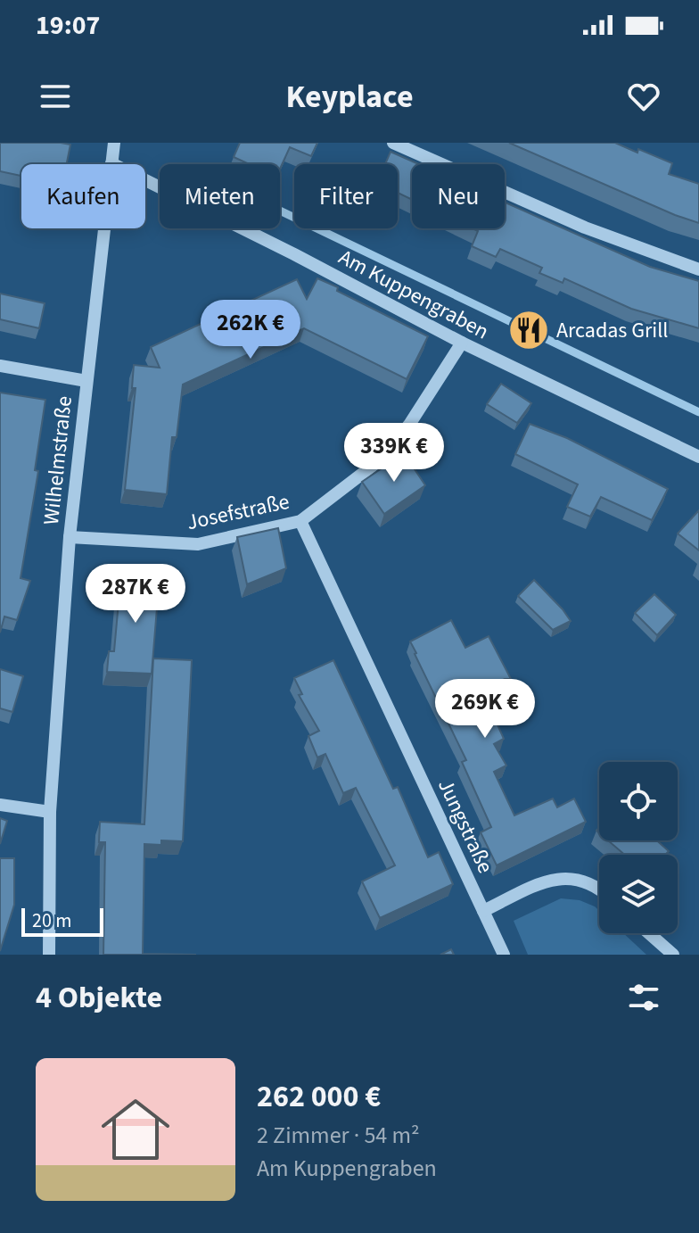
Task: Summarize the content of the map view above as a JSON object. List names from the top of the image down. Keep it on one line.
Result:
{"streets":{"street":["Am Kuppengraben","Wilhelmstraße","Josefstraße","Jungstraße"]},"crossings":[["Am Kuppengraben","Wilhelmstraße"],["Am Kuppengraben","Josefstraße"],["Wilhelmstraße","Josefstraße"],["Josefstraße","Jungstraße"]],"places":{"restaurant":["Arcadas Grill"]},"scale_bar":"20 m","page":{"status":"19:07","header":"Keyplace","chip":["Kaufen","Mieten","Filter","Neu"],"price":["262K €","339K €","287K €","269K €"],"scale":"20 m","heading":"4 Objekte","list":[{"name":"262 000 €","note":"2 Zimmer · 54 m² · Am Kuppengraben"}]}}
